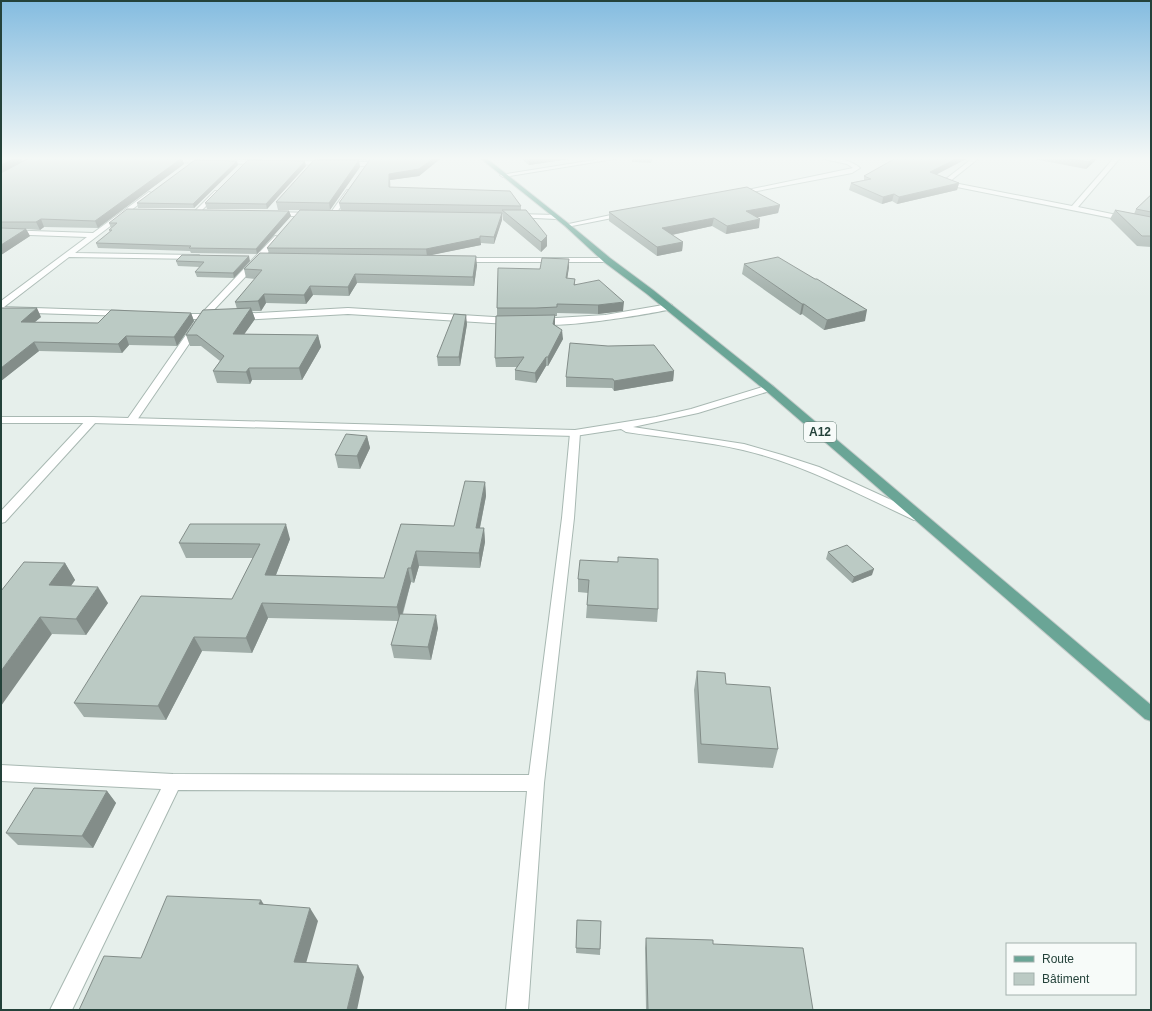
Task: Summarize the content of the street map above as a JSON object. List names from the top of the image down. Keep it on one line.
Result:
{"streets":{"main road":["A12"]},"legend":["Route","Bâtiment"]}
